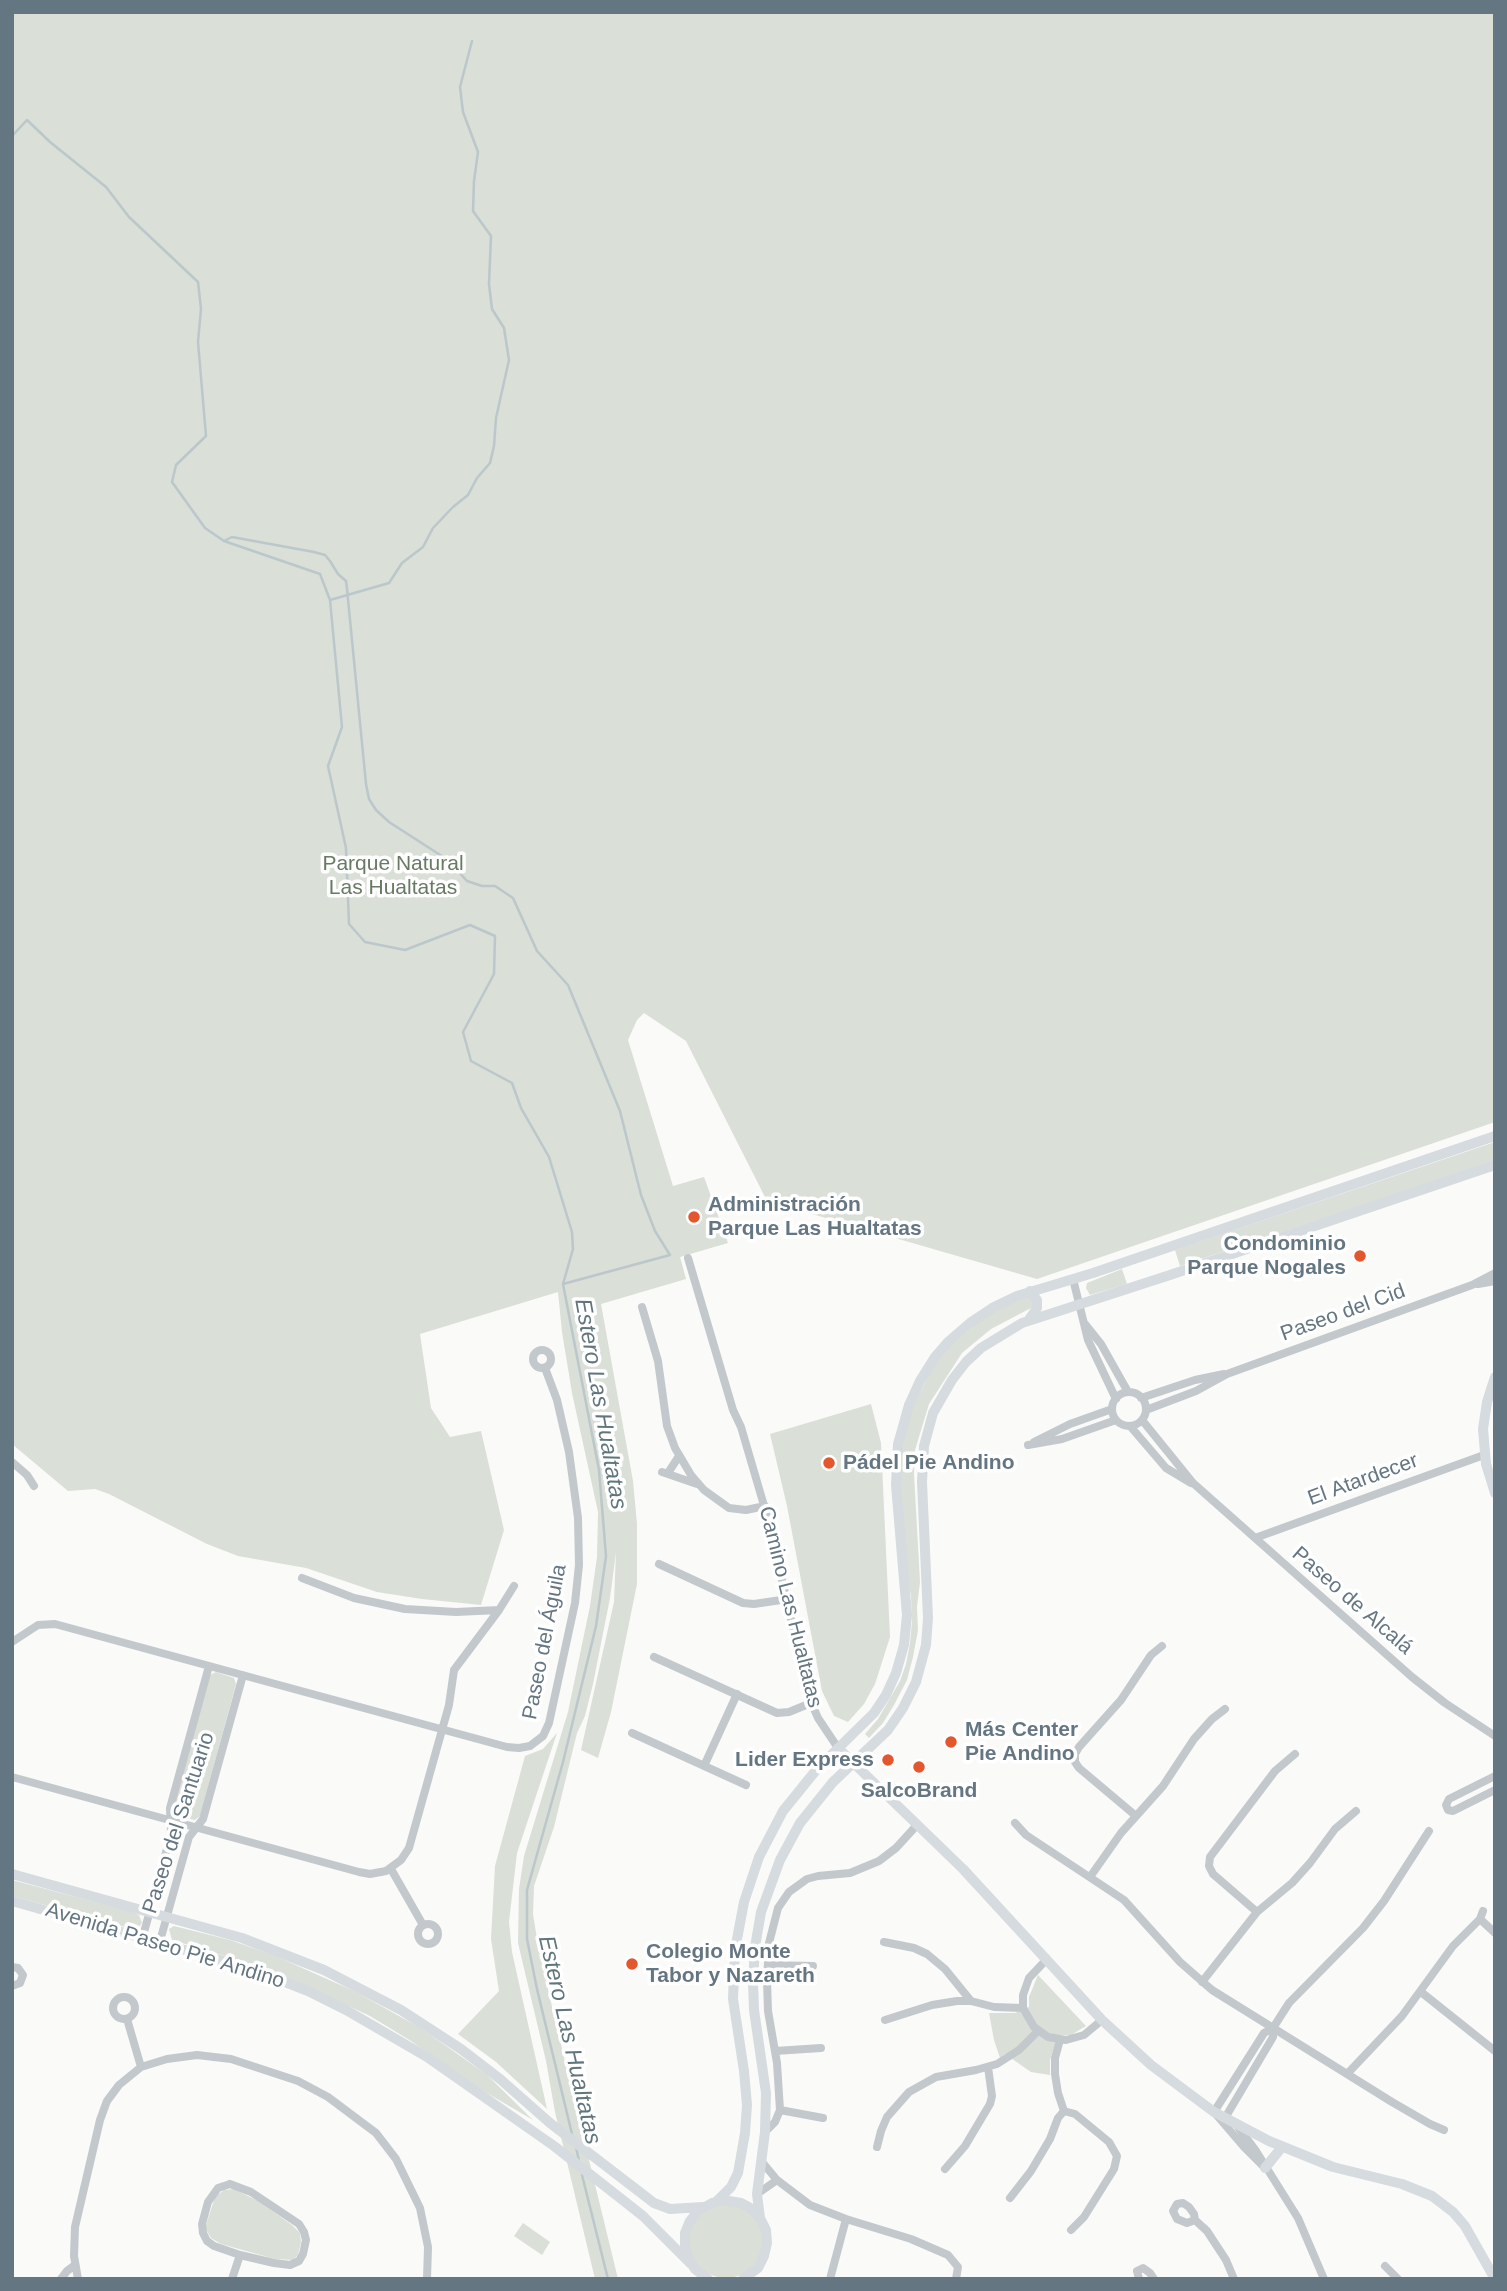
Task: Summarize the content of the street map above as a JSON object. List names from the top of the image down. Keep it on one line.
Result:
{"streets":{"street":["Paseo del Cid","El Atardecer","Paseo de Alcalá","Camino Las Hualtatas","Paseo del Águila","Paseo del Santuario","Avenida Paseo Pie Andino"]},"crossings":[["Paseo del Cid","Paseo de Alcalá"],["El Atardecer","Paseo de Alcalá"],["Paseo del Águila","Paseo del Santuario"],["Paseo del Santuario","Avenida Paseo Pie Andino"]],"water":["Estero Las Hualtatas"],"parks":["Parque Natural Las Hualtatas"],"places":["Administración Parque Las Hualtatas","Condominio Parque Nogales","Pádel Pie Andino","Más Center Pie Andino","Lider Express","SalcoBrand","Colegio Monte Tabor y Nazareth"]}
